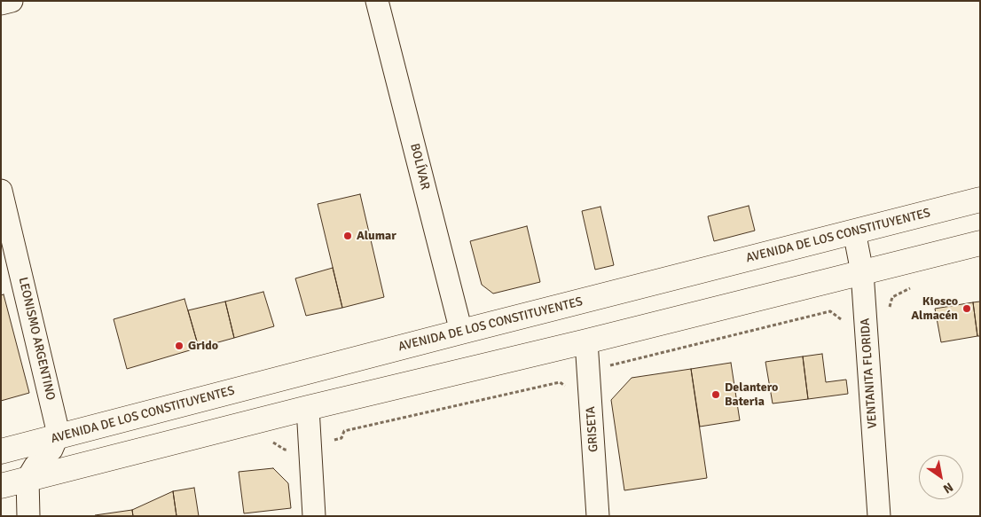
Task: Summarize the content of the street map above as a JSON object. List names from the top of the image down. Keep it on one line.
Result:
{"streets":{"main road":["AVENIDA DE LOS CONSTITUYENTES"],"street":["BOLÍVAR","LEONISMO ARGENTINO","VENTANITA FLORIDA","GRISETA"]},"crossings":[["BOLÍVAR","AVENIDA DE LOS CONSTITUYENTES"],["AVENIDA DE LOS CONSTITUYENTES","LEONISMO ARGENTINO"],["AVENIDA DE LOS CONSTITUYENTES","VENTANITA FLORIDA"]],"places":["Alumar","Kiosco Almacén","Grido","Delantero Bateria"],"north":"bottom right"}
